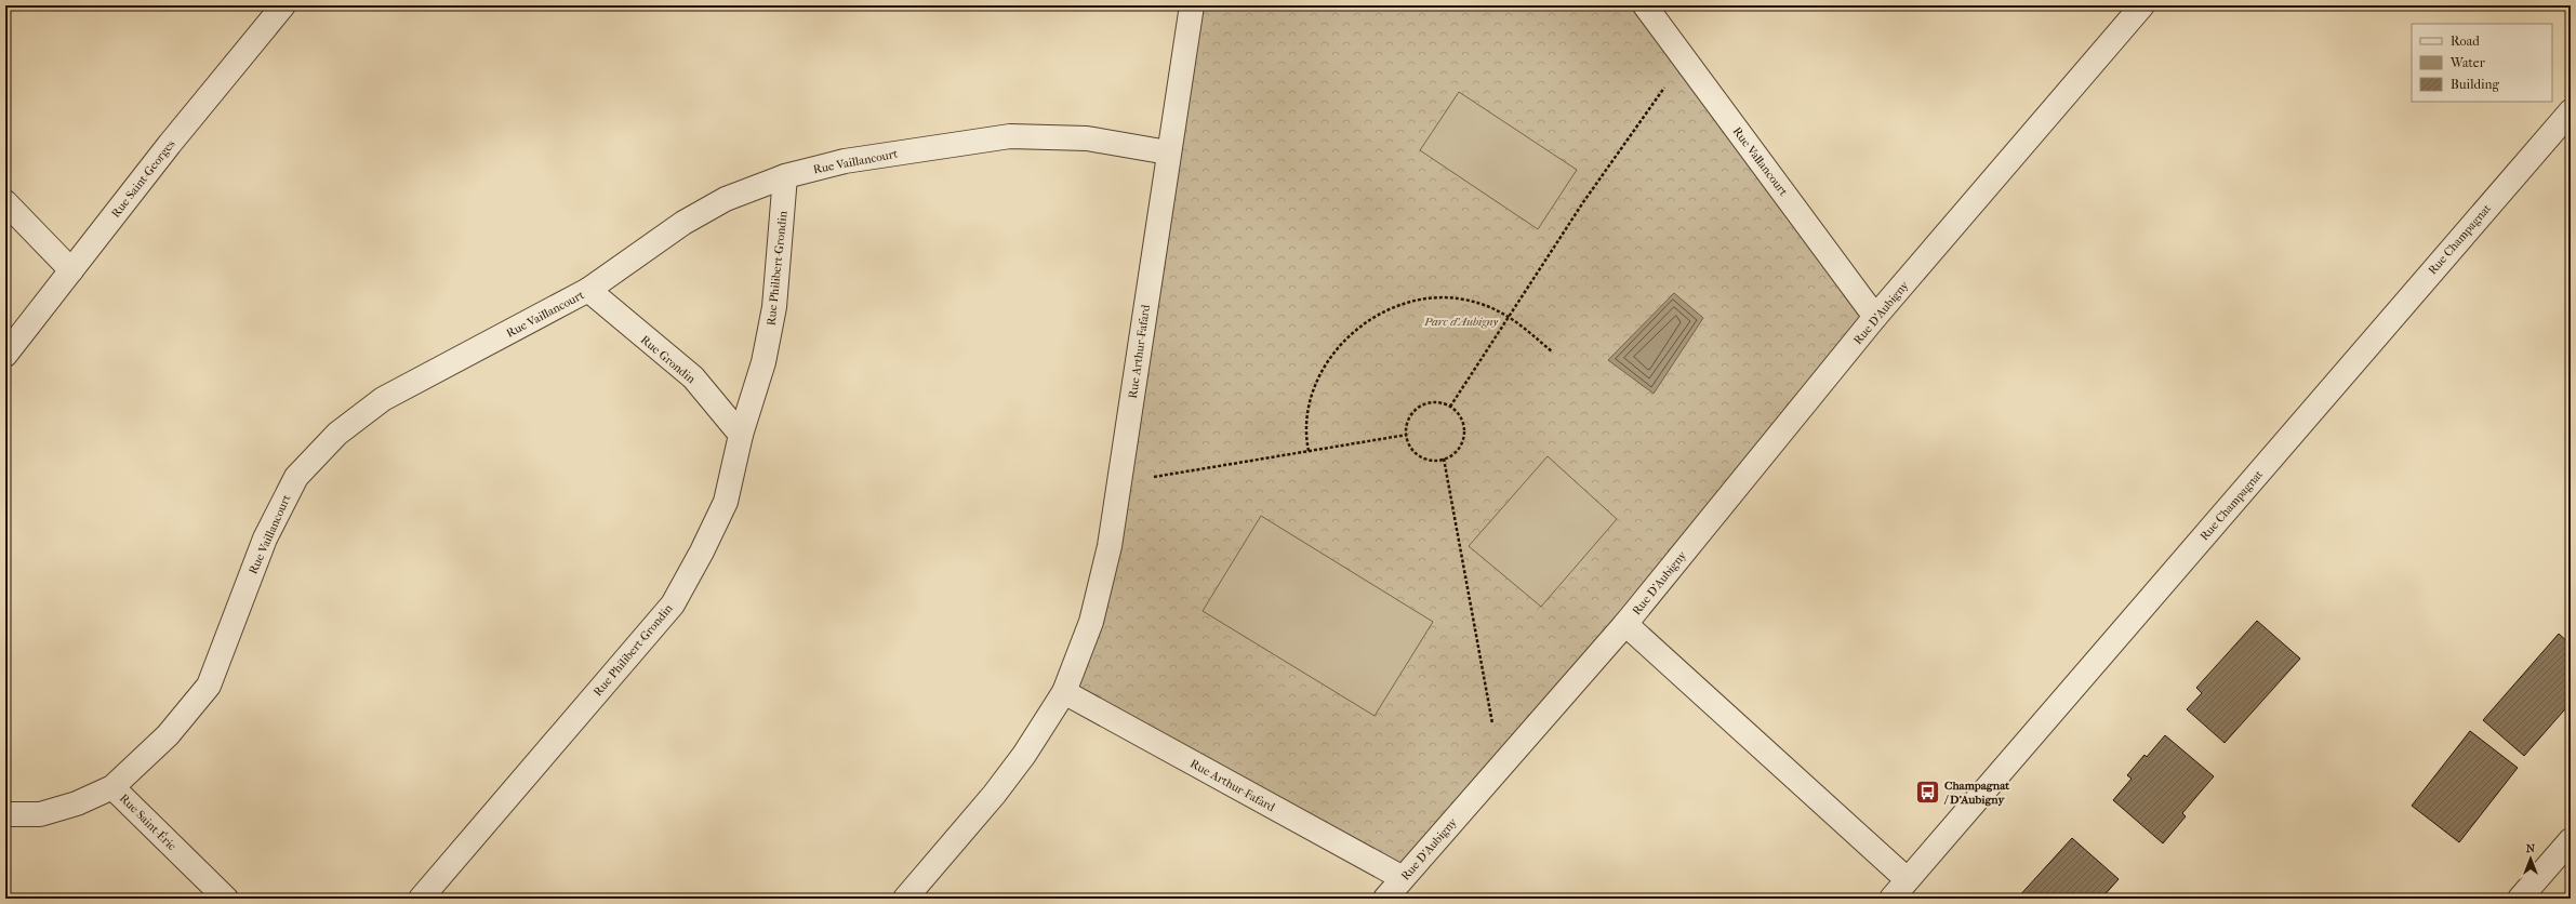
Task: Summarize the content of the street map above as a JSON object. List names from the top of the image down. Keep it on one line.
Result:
{"streets":{"street":["Rue Vaillancourt","Rue Vallancourt","Rue Saint-Georges","Rue Champagnat","Rue Philibert-Grondin","Rue D'Aubigny","Rue Arthur-Fafard","Rue Grondin","Rue Saint-Éric"]},"crossings":[["Rue Vaillancourt","Rue Philibert-Grondin"],["Rue Vaillancourt","Rue Arthur-Fafard"],["Rue Vaillancourt","Rue Grondin"],["Rue Vaillancourt","Rue Saint-Éric"],["Rue Vallancourt","Rue D'Aubigny"],["Rue Champagnat","Rue D'Aubigny"],["Rue Philibert-Grondin","Rue Grondin"],["Rue D'Aubigny","Rue Arthur-Fafard"]],"parks":["Parc d'Aubigny"],"places":{"bus stop":["Champagnat / D'Aubigny"]},"legend":["Road","Water","Building"],"north":"top"}
